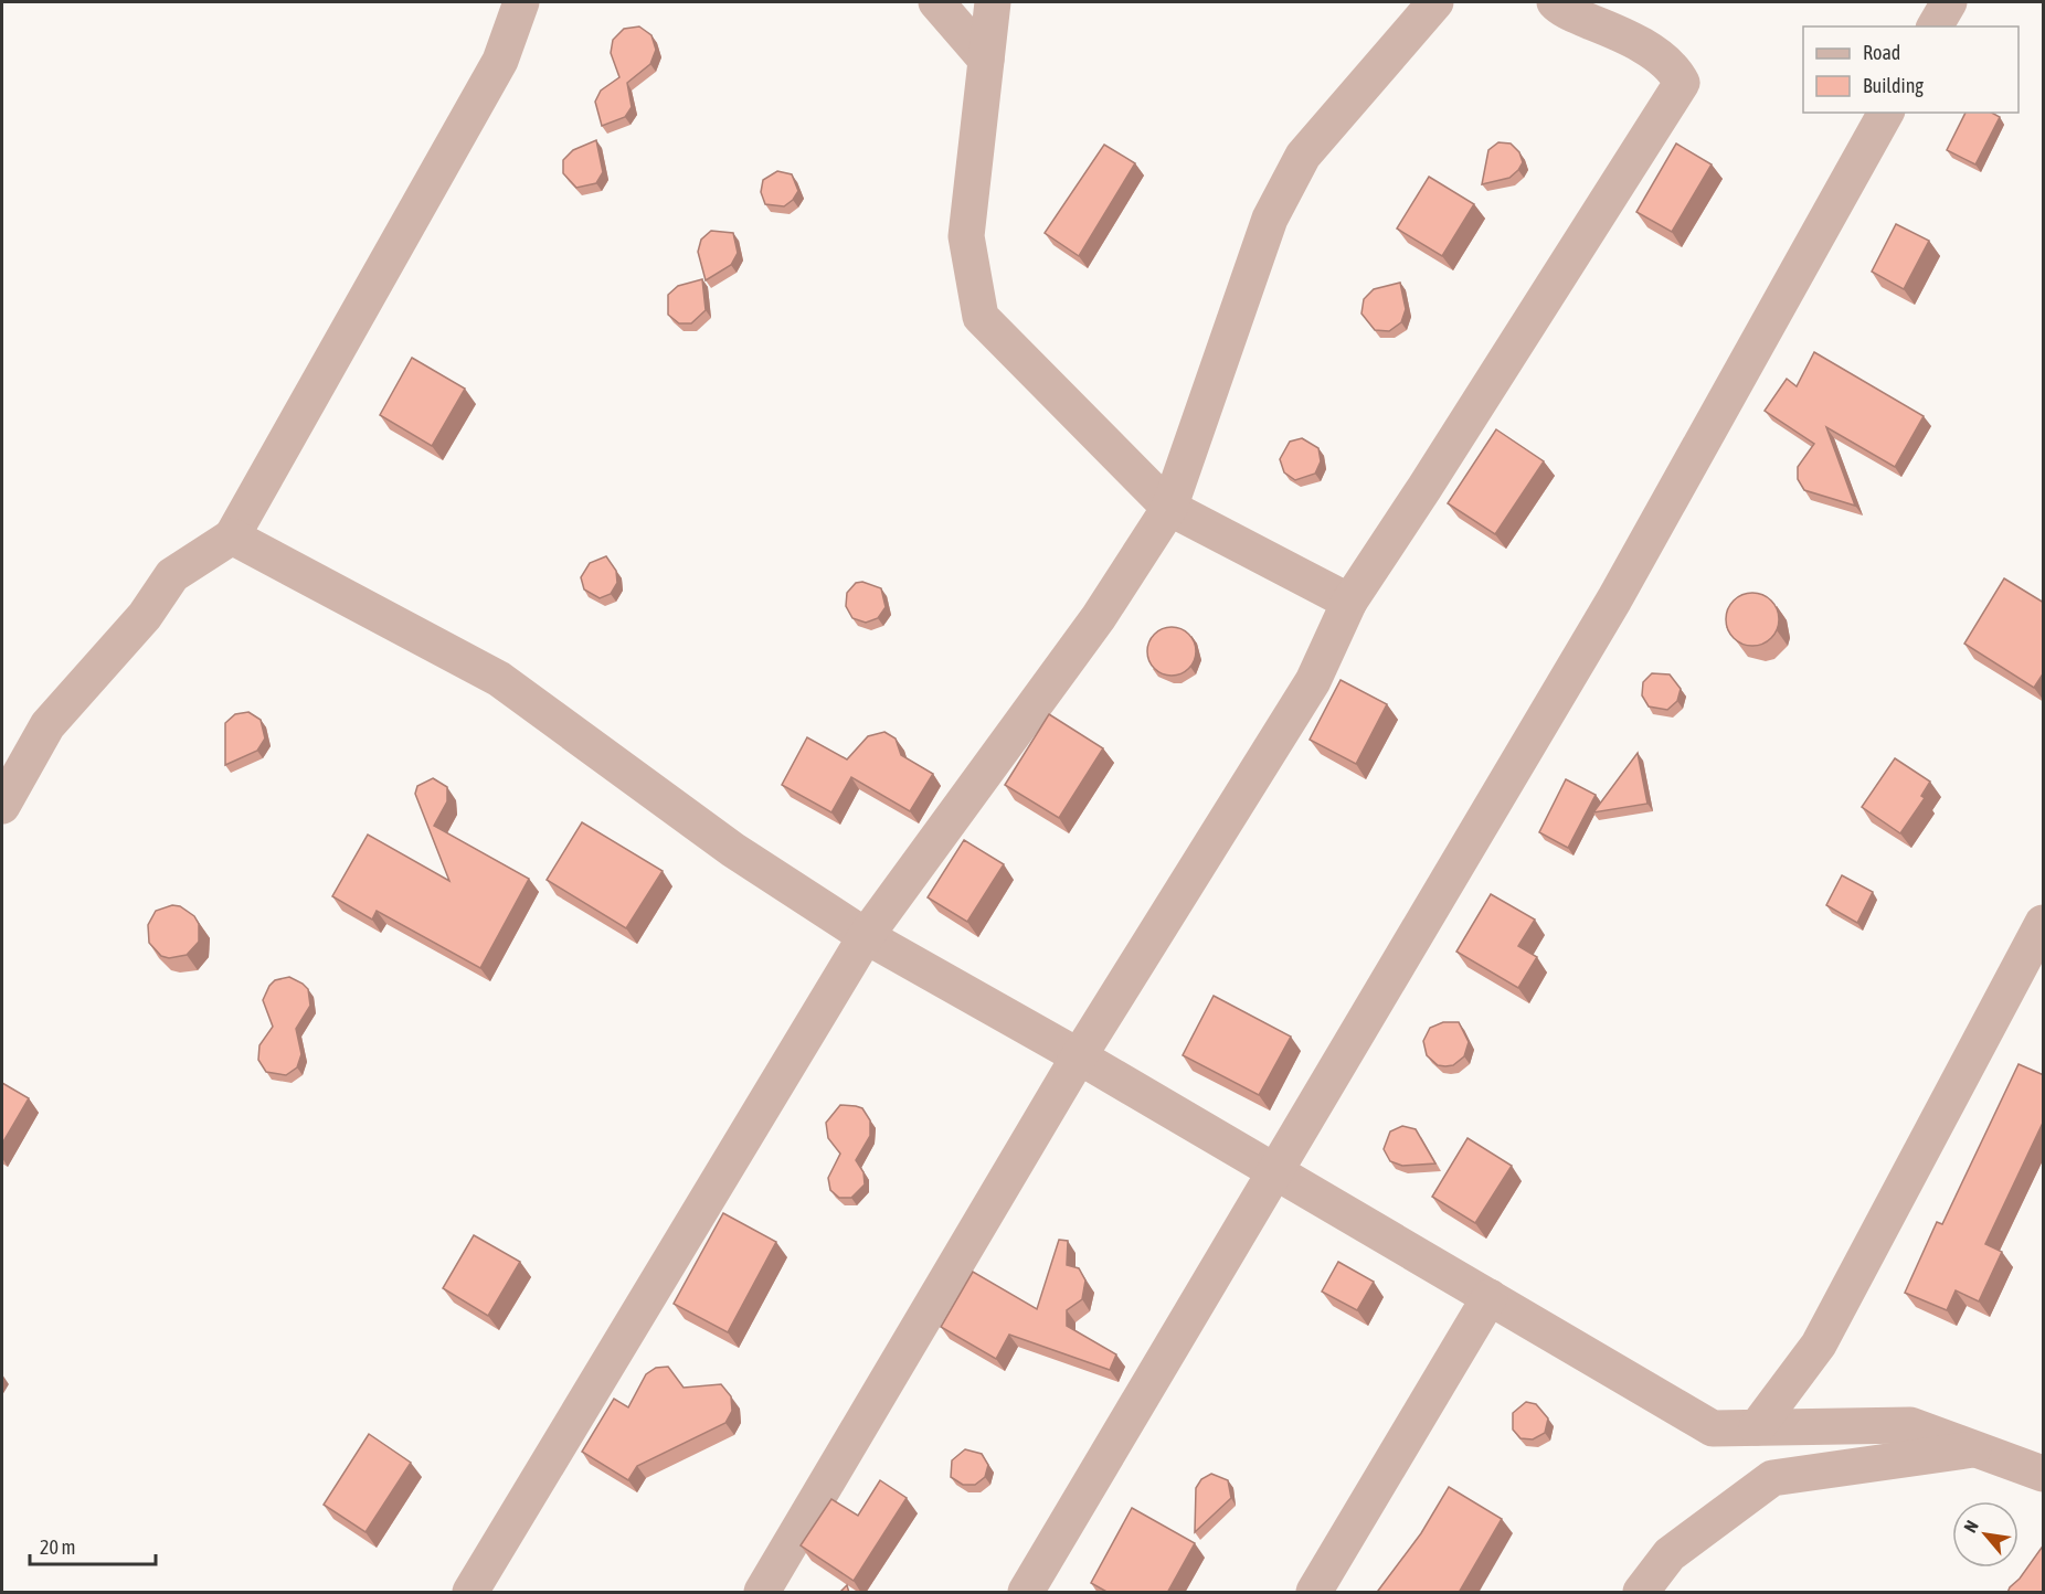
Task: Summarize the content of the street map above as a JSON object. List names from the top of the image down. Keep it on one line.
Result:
{"legend":["Road","Building"],"scale_bar":"20 m","north":"top left"}
